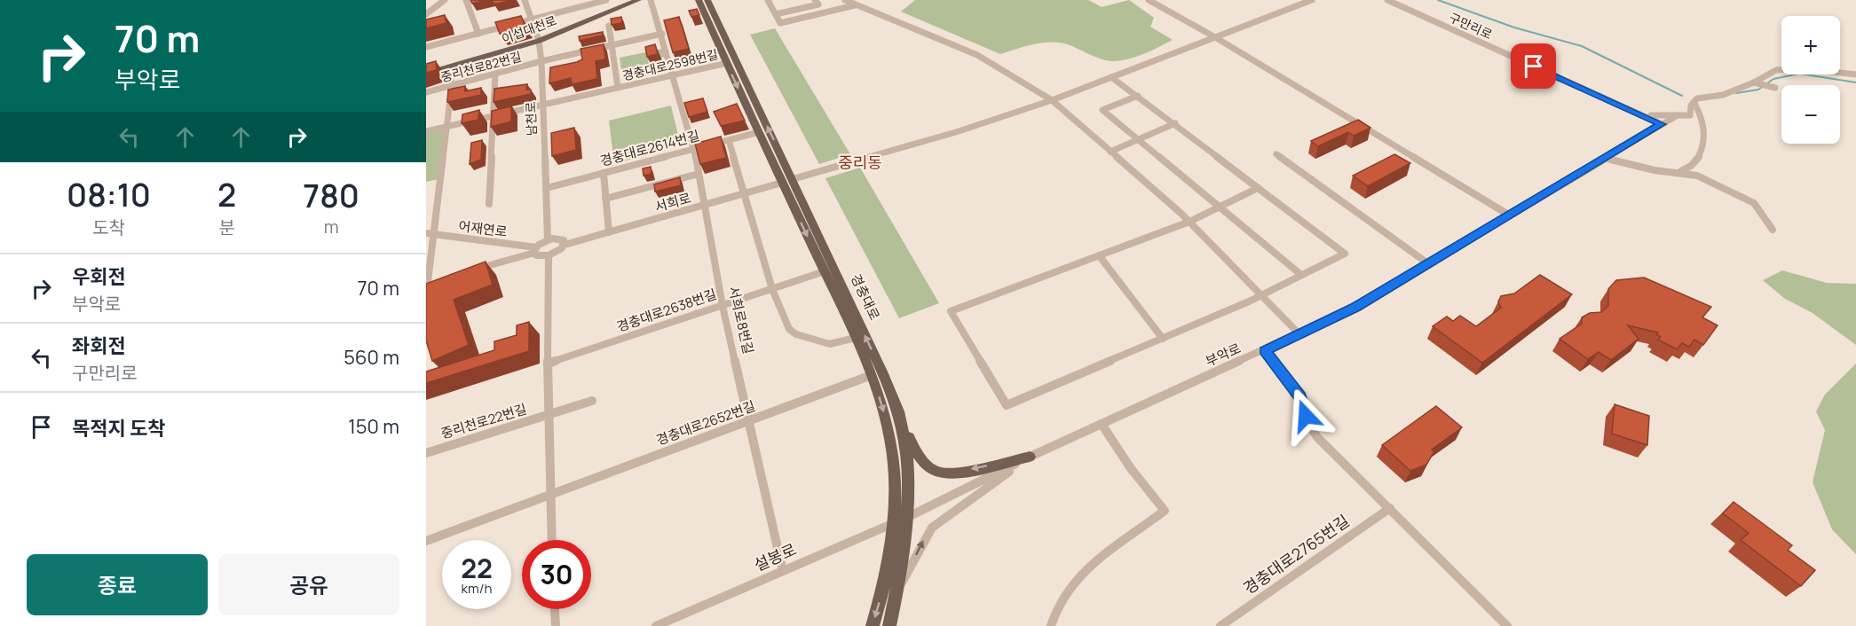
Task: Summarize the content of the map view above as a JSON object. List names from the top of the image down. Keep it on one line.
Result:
{"streets":{"main road":["이섭대천로","경충대로"],"street":["구만리로","경충대로2598번길","중리천로82번길","남천로","경충대로2614번길","서희로","어재연로","경충대로2638번길","서희로8번길","부악로","중리천로22번길","경충대로2652번길","경충대로2765번길","설봉로"]},"crossings":[["구만리로","부악로"],["이섭대천로","남천로"],["경충대로2598번길","중리천로82번길"],["경충대로2598번길","남천로"],["경충대로2598번길","경충대로"],["경충대로2598번길","서희로8번길"],["중리천로82번길","남천로"],["중리천로82번길","서희로8번길"],["남천로","경충대로2614번길"],["경충대로2614번길","경충대로"],["경충대로2614번길","서희로8번길"],["서희로","어재연로"],["서희로","경충대로"],["서희로","서희로8번길"],["경충대로","경충대로2638번길"],["경충대로","부악로"],["경충대로","경충대로2652번길"],["경충대로","설봉로"],["경충대로2638번길","서희로8번길"],["서희로8번길","경충대로2652번길"],["서희로8번길","설봉로"],["부악로","설봉로"]],"districts":["중리동"],"page":{"turn":["70 m","부악로"],"map_buttons":["+","−"],"eta":["08:10","도착","2","분","780","m"],"list":[{"name":"우회전","note":"부악로","value":"70 m"},{"name":"좌회전","note":"구만리로","value":"560 m"},{"name":"목적지 도착","value":"150 m"}],"speed":"22 km/h","limit":"30","buttons":["종료","공유"]}}
